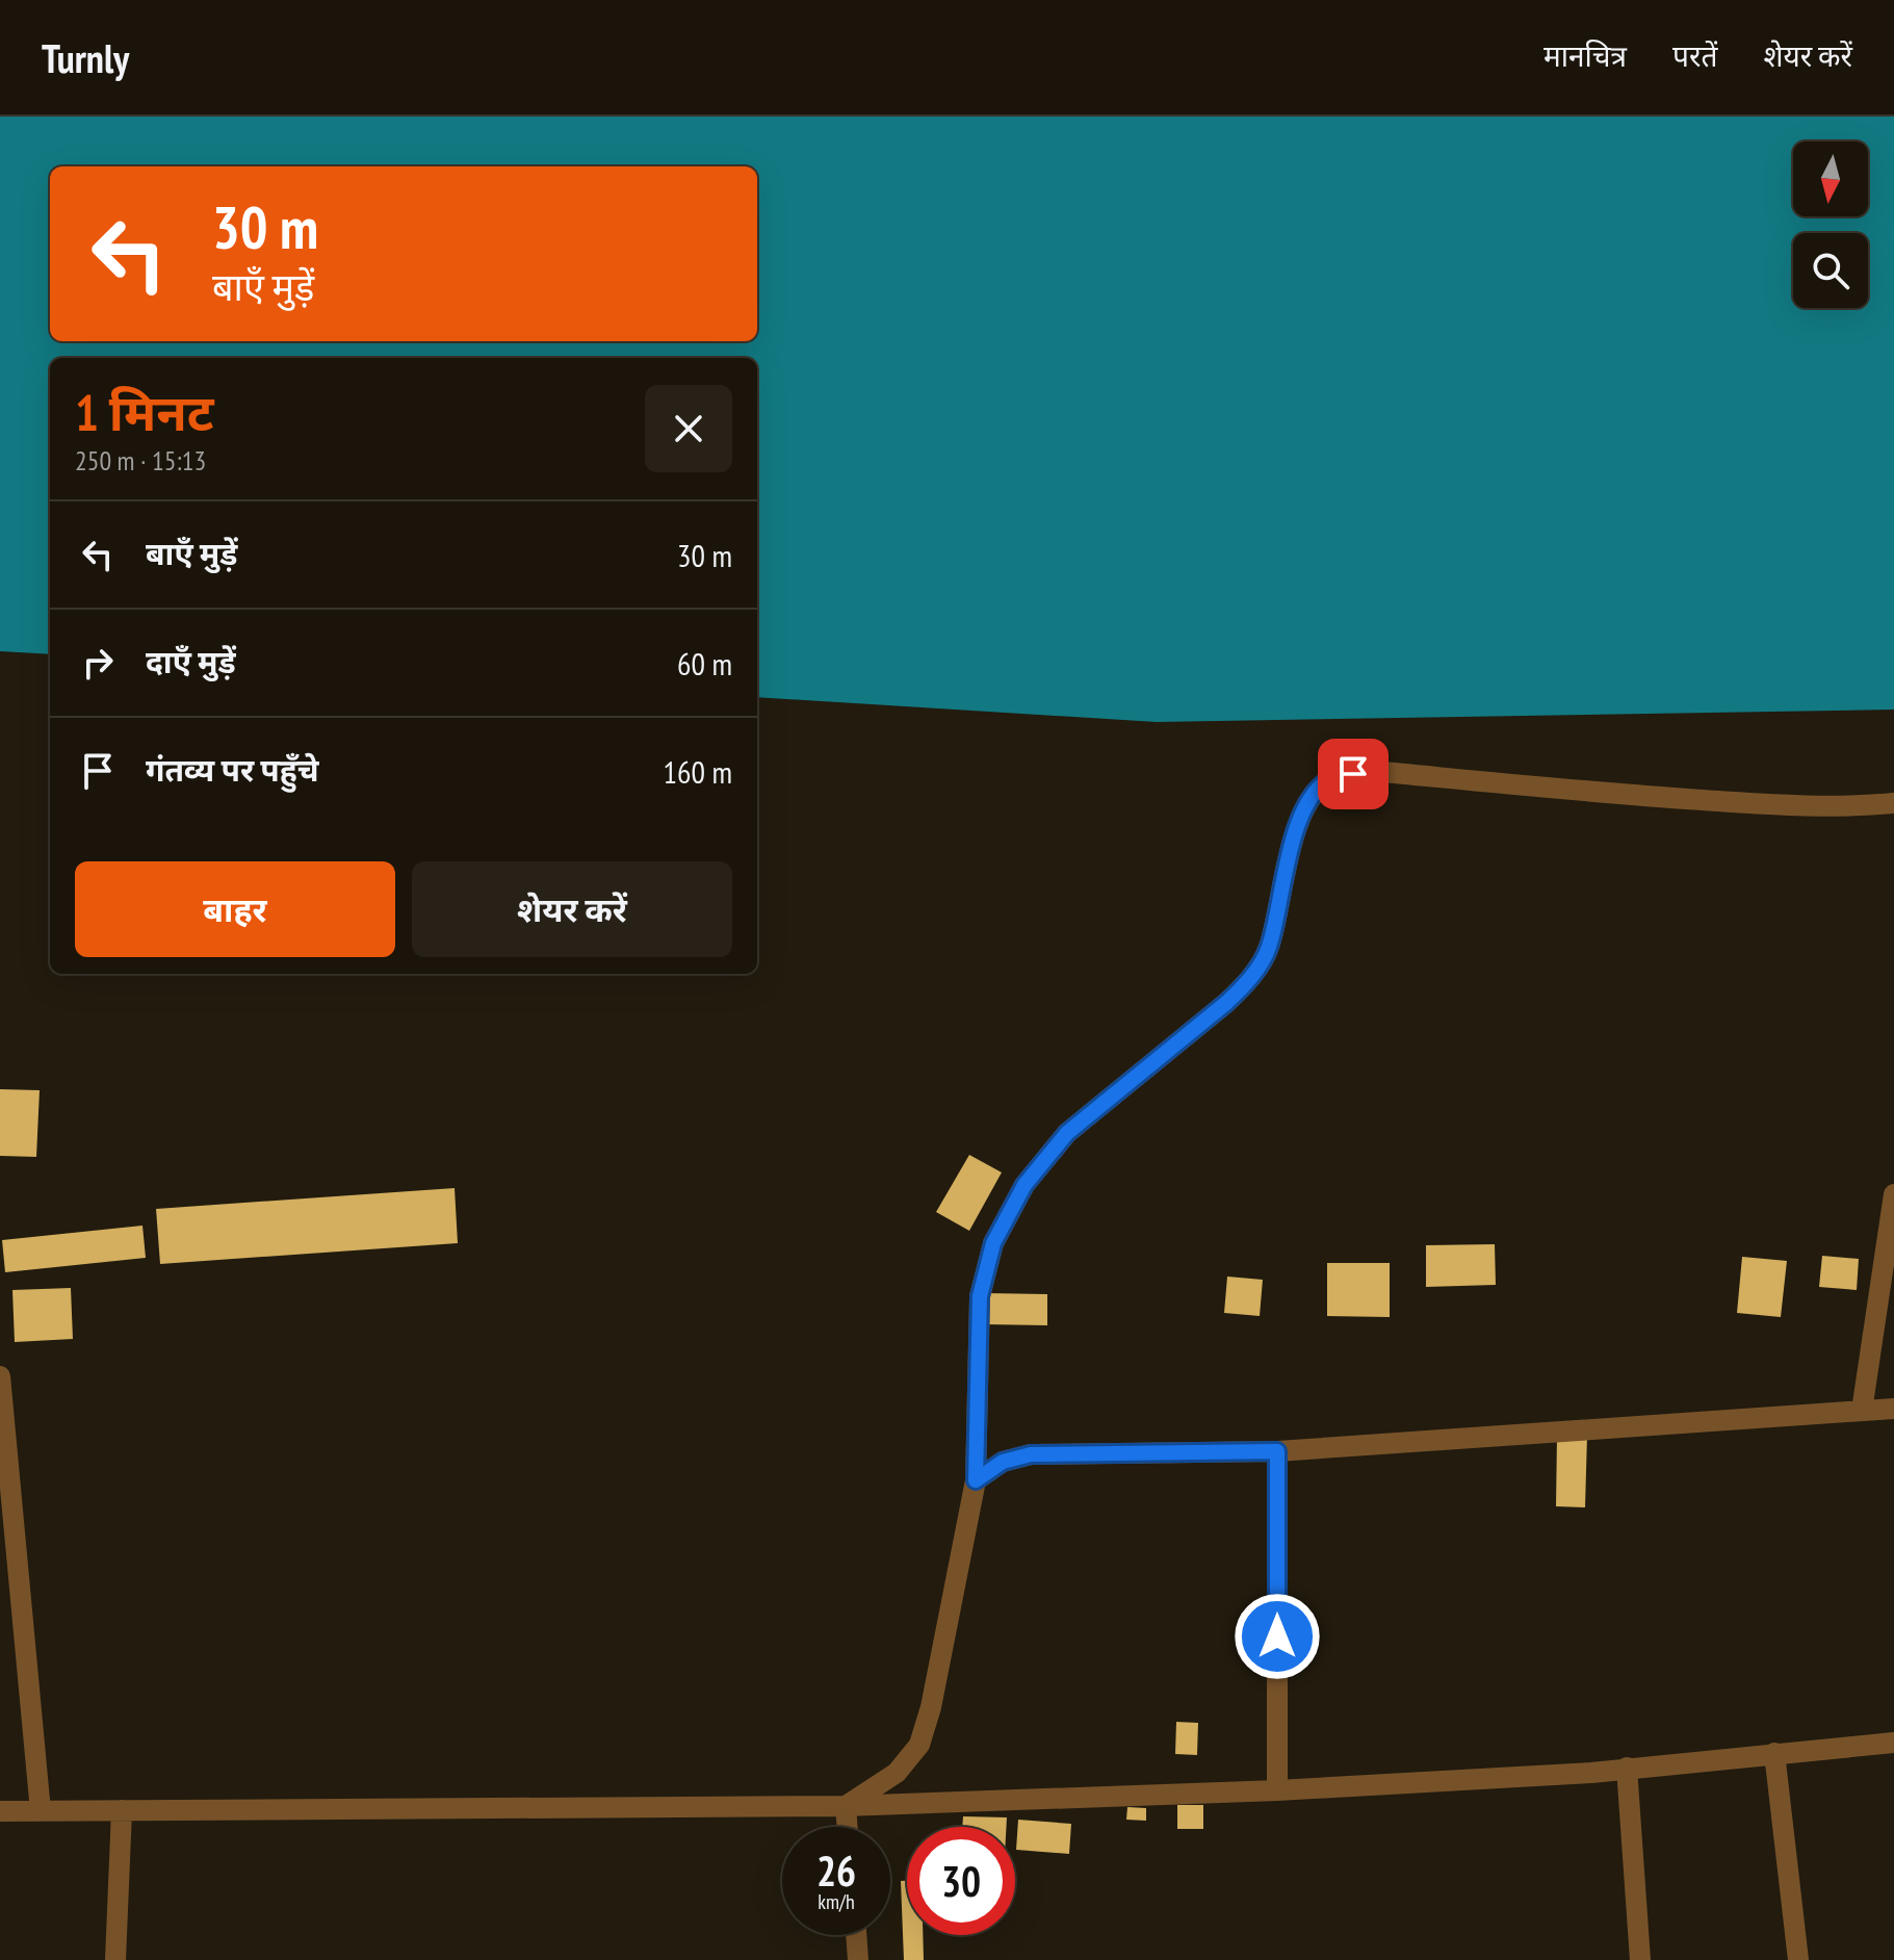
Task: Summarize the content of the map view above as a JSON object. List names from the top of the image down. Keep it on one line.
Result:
{"north":"bottom","page":{"header":"Turnly","nav":["मानचित्र","परतें","शेयर करें"],"turn":["30 m","बाएँ मुड़ें"],"heading":["1 मिनट","250 m · 15:13"],"list":[{"name":"बाएँ मुड़ें","value":"30 m"},{"name":"दाएँ मुड़ें","value":"60 m"},{"name":"गंतव्य पर पहुँचे","value":"160 m"}],"buttons":["बाहर","शेयर करें"],"speed":"26 km/h","limit":"30"}}
